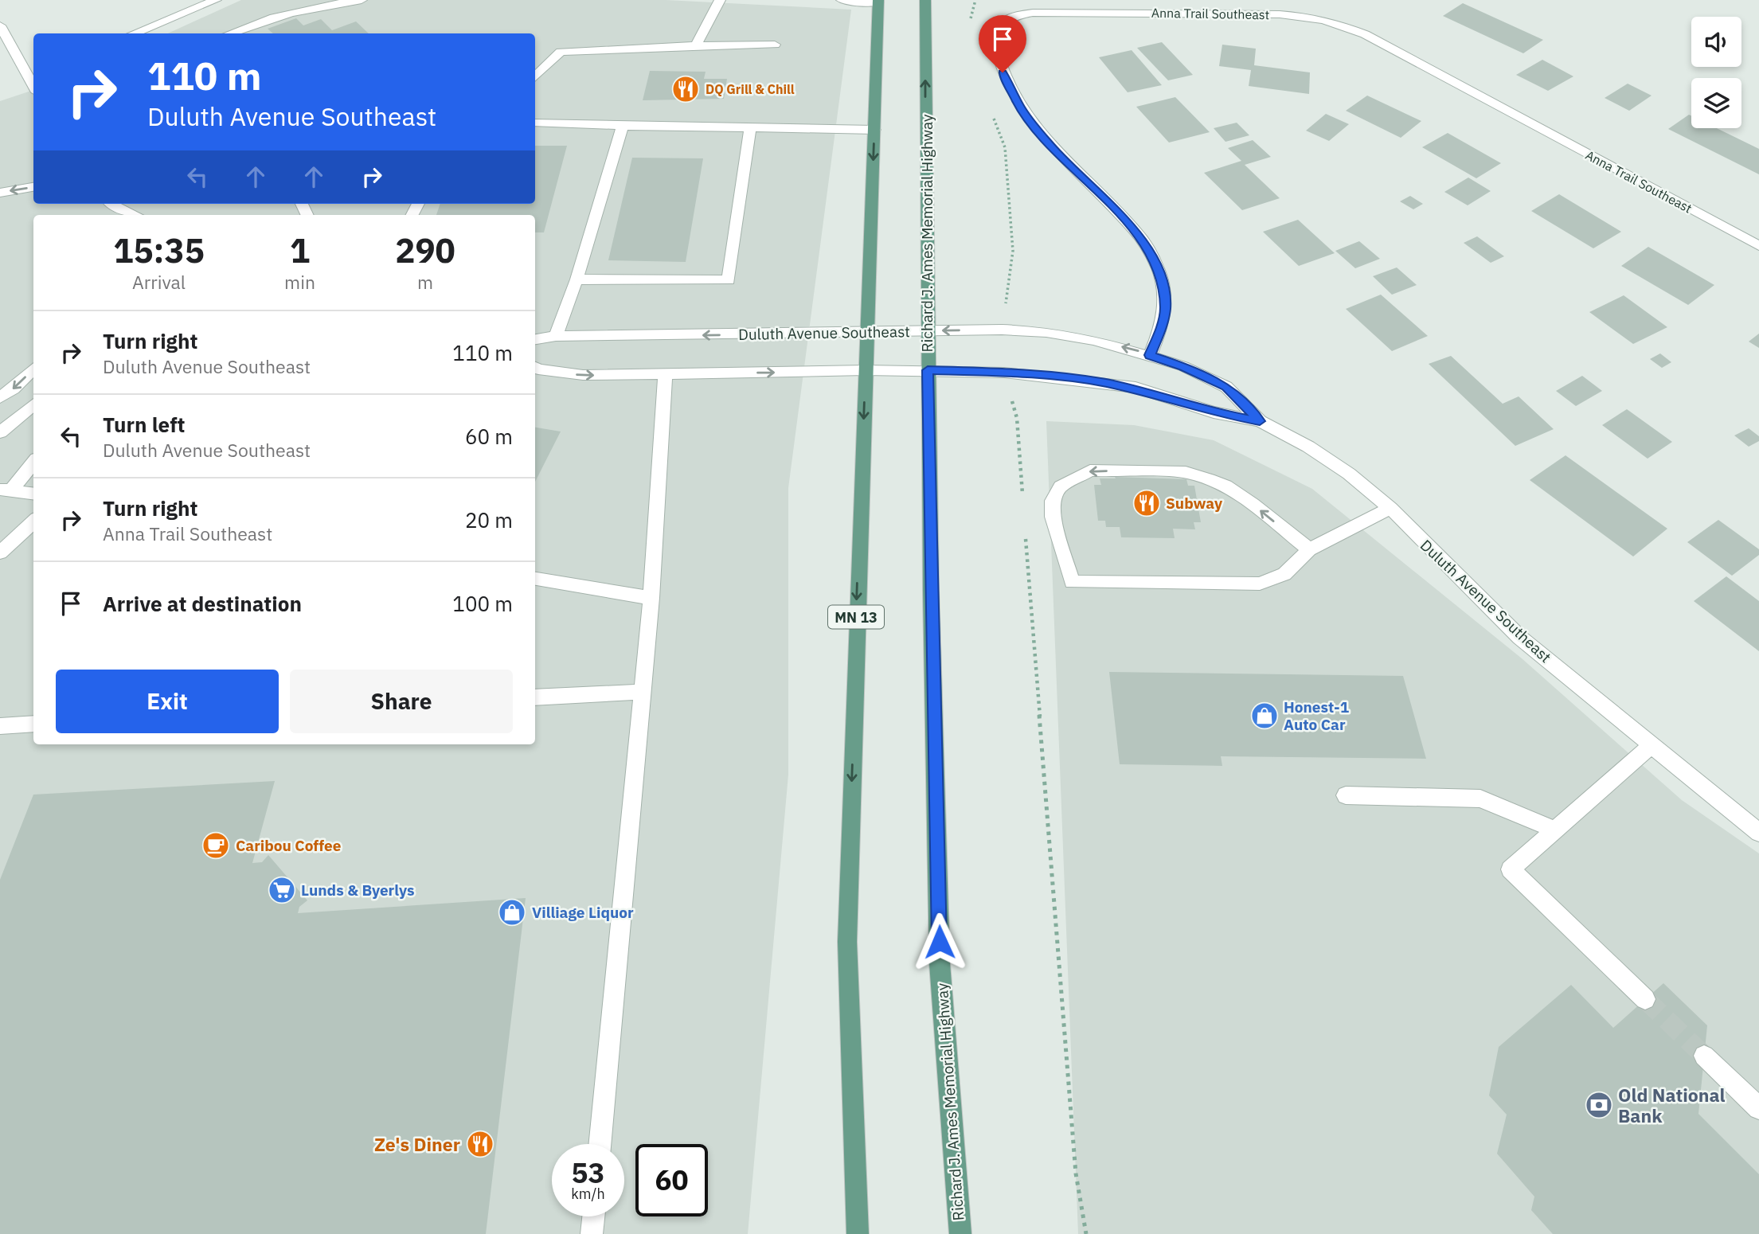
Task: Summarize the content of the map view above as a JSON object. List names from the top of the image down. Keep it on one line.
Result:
{"streets":{"main road":["Richard J. Ames Memorial Highway","MN 13"],"street":["Anna Trail Southeast","Duluth Avenue Southeast"]},"crossings":[["Anna Trail Southeast","Duluth Avenue Southeast"],["Richard J. Ames Memorial Highway","Duluth Avenue Southeast"],["Duluth Avenue Southeast","MN 13"]],"places":{"restaurant":["DQ Grill & Chill","Subway","Ze's Diner"],"shop":["Honest-1 Auto Car","Villiage Liquor"],"cafe":["Caribou Coffee"],"supermarket":["Lunds & Byerlys"],"bank":["Old National Bank"]},"page":{"turn":["110 m","Duluth Avenue Southeast"],"eta":["15:35","Arrival","1","min","290","m"],"list":[{"name":"Turn right","note":"Duluth Avenue Southeast","value":"110 m"},{"name":"Turn left","note":"Duluth Avenue Southeast","value":"60 m"},{"name":"Turn right","note":"Anna Trail Southeast","value":"20 m"},{"name":"Arrive at destination","value":"100 m"}],"buttons":["Exit","Share"],"speed":"53 km/h","limit":"60"}}
